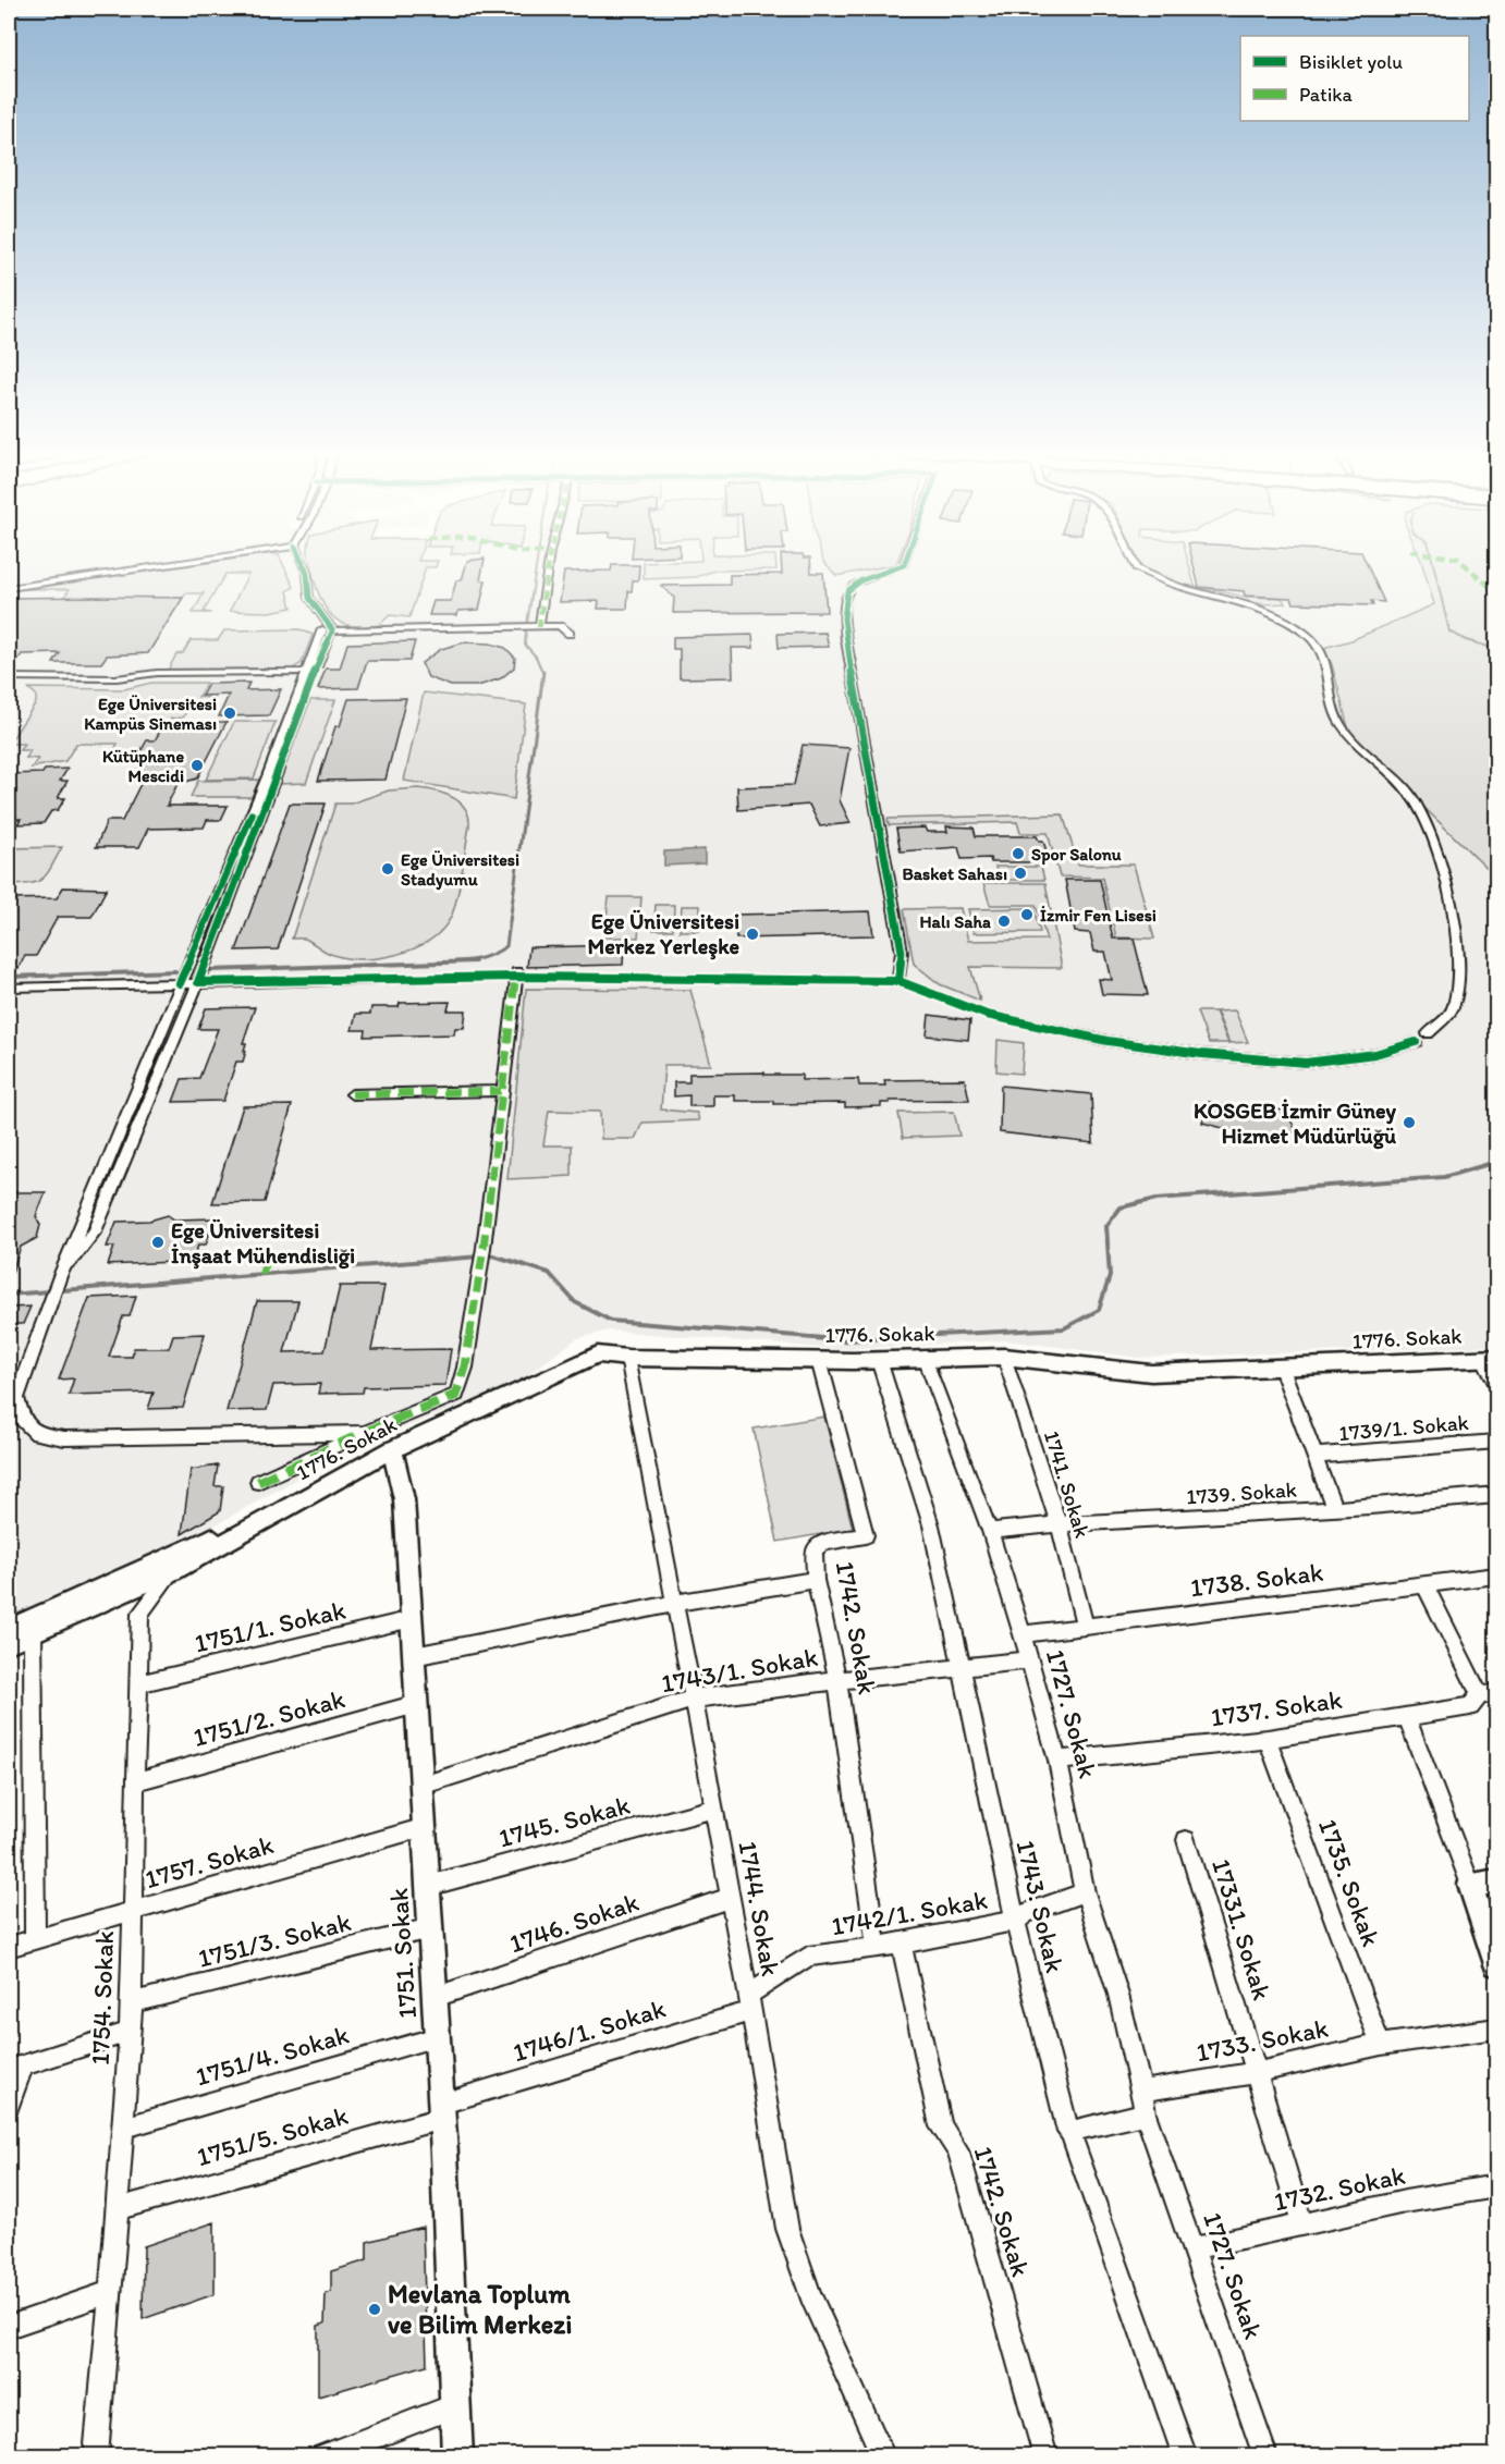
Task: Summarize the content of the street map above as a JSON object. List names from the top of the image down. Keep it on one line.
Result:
{"streets":{"street":["1776. Sokak","1739/1. Sokak","1741. Sokak","1739. Sokak","1738. Sokak","1751/1. Sokak","1742. Sokak","1743/1. Sokak","1737. Sokak","1727. Sokak","1751/2. Sokak","1745. Sokak","1757. Sokak","1735. Sokak","1743. Sokak","1744. Sokak","1742/1. Sokak","1746. Sokak","17331. Sokak","1751/3. Sokak","1751. Sokak","1754. Sokak","1746/1. Sokak","1733. Sokak","1751/4. Sokak","1751/5. Sokak","1732. Sokak"]},"crossings":[["1776. Sokak","1741. Sokak"],["1776. Sokak","1742. Sokak"],["1776. Sokak","1727. Sokak"],["1776. Sokak","1743. Sokak"],["1776. Sokak","1744. Sokak"],["1776. Sokak","1751. Sokak"],["1776. Sokak","1754. Sokak"],["1741. Sokak","1739. Sokak"],["1741. Sokak","1738. Sokak"],["1739. Sokak","1727. Sokak"],["1738. Sokak","1727. Sokak"],["1751/1. Sokak","1751. Sokak"],["1751/1. Sokak","1754. Sokak"],["1742. Sokak","1743/1. Sokak"],["1742. Sokak","1742/1. Sokak"],["1743/1. Sokak","1727. Sokak"],["1743/1. Sokak","1743. Sokak"],["1743/1. Sokak","1744. Sokak"],["1743/1. Sokak","1751. Sokak"],["1737. Sokak","1727. Sokak"],["1737. Sokak","1735. Sokak"],["1727. Sokak","1742/1. Sokak"],["1727. Sokak","1733. Sokak"],["1727. Sokak","1732. Sokak"],["1751/2. Sokak","1751. Sokak"],["1751/2. Sokak","1754. Sokak"],["1745. Sokak","1744. Sokak"],["1745. Sokak","1751. Sokak"],["1757. Sokak","1751. Sokak"],["1757. Sokak","1754. Sokak"],["1735. Sokak","1733. Sokak"],["1743. Sokak","1742/1. Sokak"],["1744. Sokak","1742/1. Sokak"],["1744. Sokak","1746. Sokak"],["1744. Sokak","1746/1. Sokak"],["1742/1. Sokak","1746/1. Sokak"],["1746. Sokak","1751. Sokak"],["17331. Sokak","1733. Sokak"],["17331. Sokak","1732. Sokak"],["1751/3. Sokak","1751. Sokak"],["1751/3. Sokak","1754. Sokak"],["1751. Sokak","1746/1. Sokak"],["1751. Sokak","1751/4. Sokak"],["1751. Sokak","1751/5. Sokak"],["1754. Sokak","1751/4. Sokak"],["1754. Sokak","1751/5. Sokak"],["1746/1. Sokak","1751/5. Sokak"]],"places":["Ege Üniversitesi Kampüs Sineması","Kütüphane Mescidi","Spor Salonu","Ege Üniversitesi Stadyumu","Basket Sahası","İzmir Fen Lisesi","Halı Saha","Ege Üniversitesi Merkez Yerleşke","KOSGEB İzmir Güney Hizmet Müdürlüğü","Ege Üniversitesi İnşaat Mühendisliği","Mevlana Toplum ve Bilim Merkezi"],"legend":["Bisiklet yolu","Patika"]}
